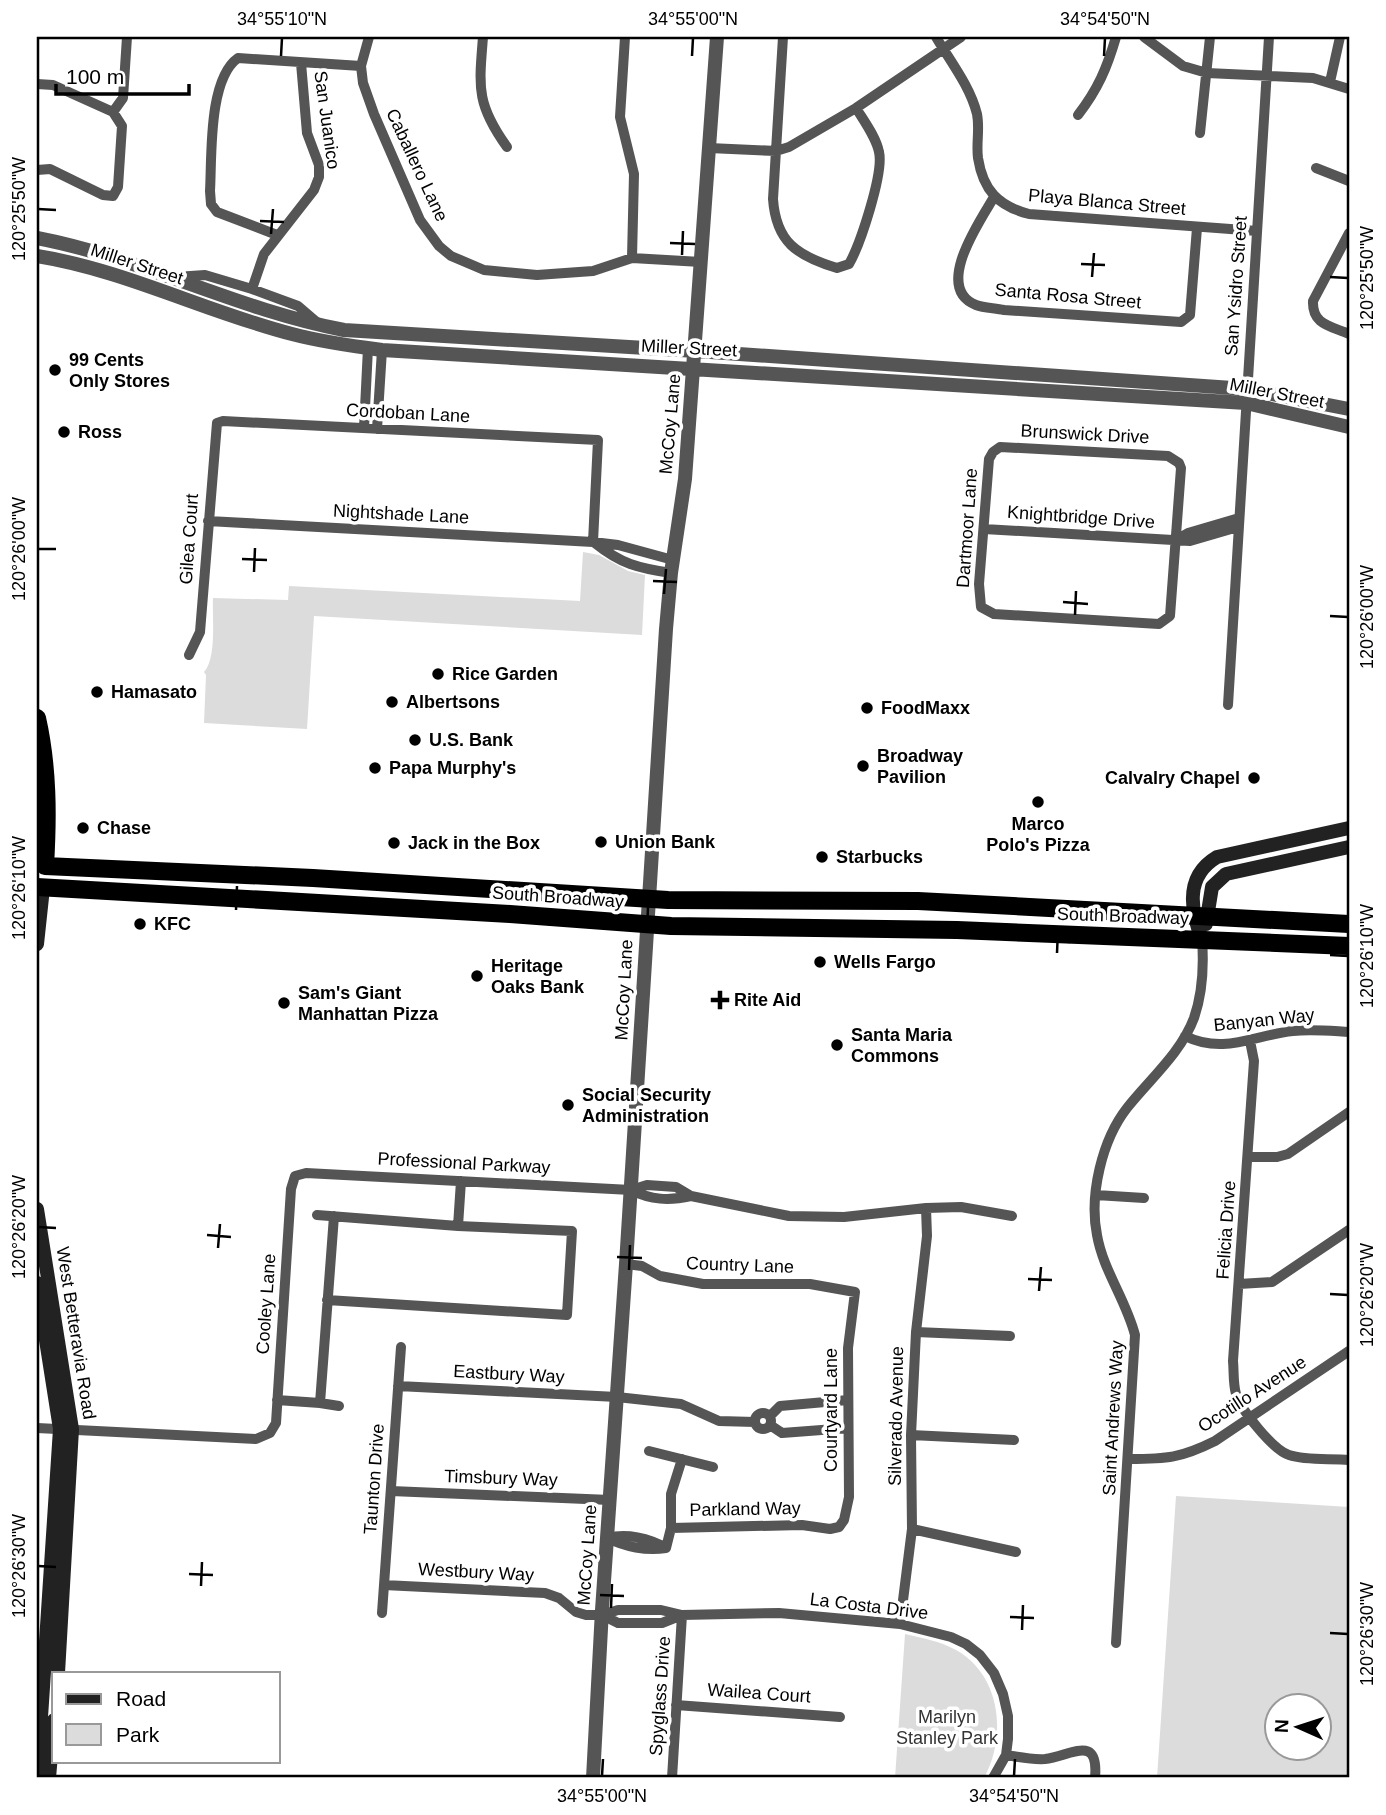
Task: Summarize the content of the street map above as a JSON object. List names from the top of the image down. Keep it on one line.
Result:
{"streets":{"highway":["South Broadway"],"main road":["West Betteravia Road"],"street":["San Juanico","Caballero Lane","Playa Blanca Street","Miller Street","San Ysidro Street","Santa Rosa Street","Cordoban Lane","McCoy Lane","Brunswick Drive","Nightshade Lane","Knightbridge Drive","Dartmoor Lane","Gilea Court","Banyan Way","Professional Parkway","Felicia Drive","Country Lane","Cooley Lane","Eastbury Way","Ocotillo Avenue","Courtyard Lane","Silverado Avenue","Saint Andrews Way","Timsbury Way","Taunton Drive","Parkland Way","Westbury Way","La Costa Drive","Wailea Court","Spyglass Drive"]},"crossings":[["San Juanico","Miller Street"],["Caballero Lane","McCoy Lane"],["Playa Blanca Street","San Ysidro Street"],["Playa Blanca Street","Santa Rosa Street"],["Miller Street","San Ysidro Street"],["Miller Street","McCoy Lane"],["San Ysidro Street","Knightbridge Drive"],["Cordoban Lane","Nightshade Lane"],["Cordoban Lane","Gilea Court"],["McCoy Lane","Nightshade Lane"],["McCoy Lane","South Broadway"],["McCoy Lane","Professional Parkway"],["McCoy Lane","Country Lane"],["McCoy Lane","Eastbury Way"],["McCoy Lane","Timsbury Way"],["McCoy Lane","Parkland Way"],["McCoy Lane","Westbury Way"],["McCoy Lane","La Costa Drive"],["Brunswick Drive","Knightbridge Drive"],["Brunswick Drive","Dartmoor Lane"],["Nightshade Lane","Gilea Court"],["Knightbridge Drive","Dartmoor Lane"],["South Broadway","Saint Andrews Way"],["Banyan Way","Felicia Drive"],["Banyan Way","Saint Andrews Way"],["Professional Parkway","Cooley Lane"],["Professional Parkway","Silverado Avenue"],["Felicia Drive","Ocotillo Avenue"],["Country Lane","Courtyard Lane"],["Cooley Lane","West Betteravia Road"],["Eastbury Way","Taunton Drive"],["Ocotillo Avenue","Saint Andrews Way"],["Courtyard Lane","Parkland Way"],["Silverado Avenue","La Costa Drive"],["Timsbury Way","Taunton Drive"],["Taunton Drive","Westbury Way"],["Westbury Way","La Costa Drive"],["La Costa Drive","Spyglass Drive"],["Wailea Court","Spyglass Drive"]],"parks":["Marilyn Stanley Park"],"places":{"other":["99 Cents Only Stores","Ross","Rice Garden","Hamasato","Albertsons","FoodMaxx","U.S. Bank","Broadway Pavilion","Papa Murphy's","Calvalry Chapel","Marco Polo's Pizza","Chase","Union Bank","Jack in the Box","Starbucks","KFC","Wells Fargo","Heritage Oaks Bank","Sam's Giant Manhattan Pizza","Santa Maria Commons","Social Security Administration"],"health":["Rite Aid"]},"legend":["Road","Park"],"scale_bar":"100 m","north":"left","coordinates":["34°55'10\"N","34°55'00\"N","34°54'50\"N","120°25'50\"W","120°26'00\"W","120°26'10\"W","120°26'20\"W","120°26'30\"W"]}
